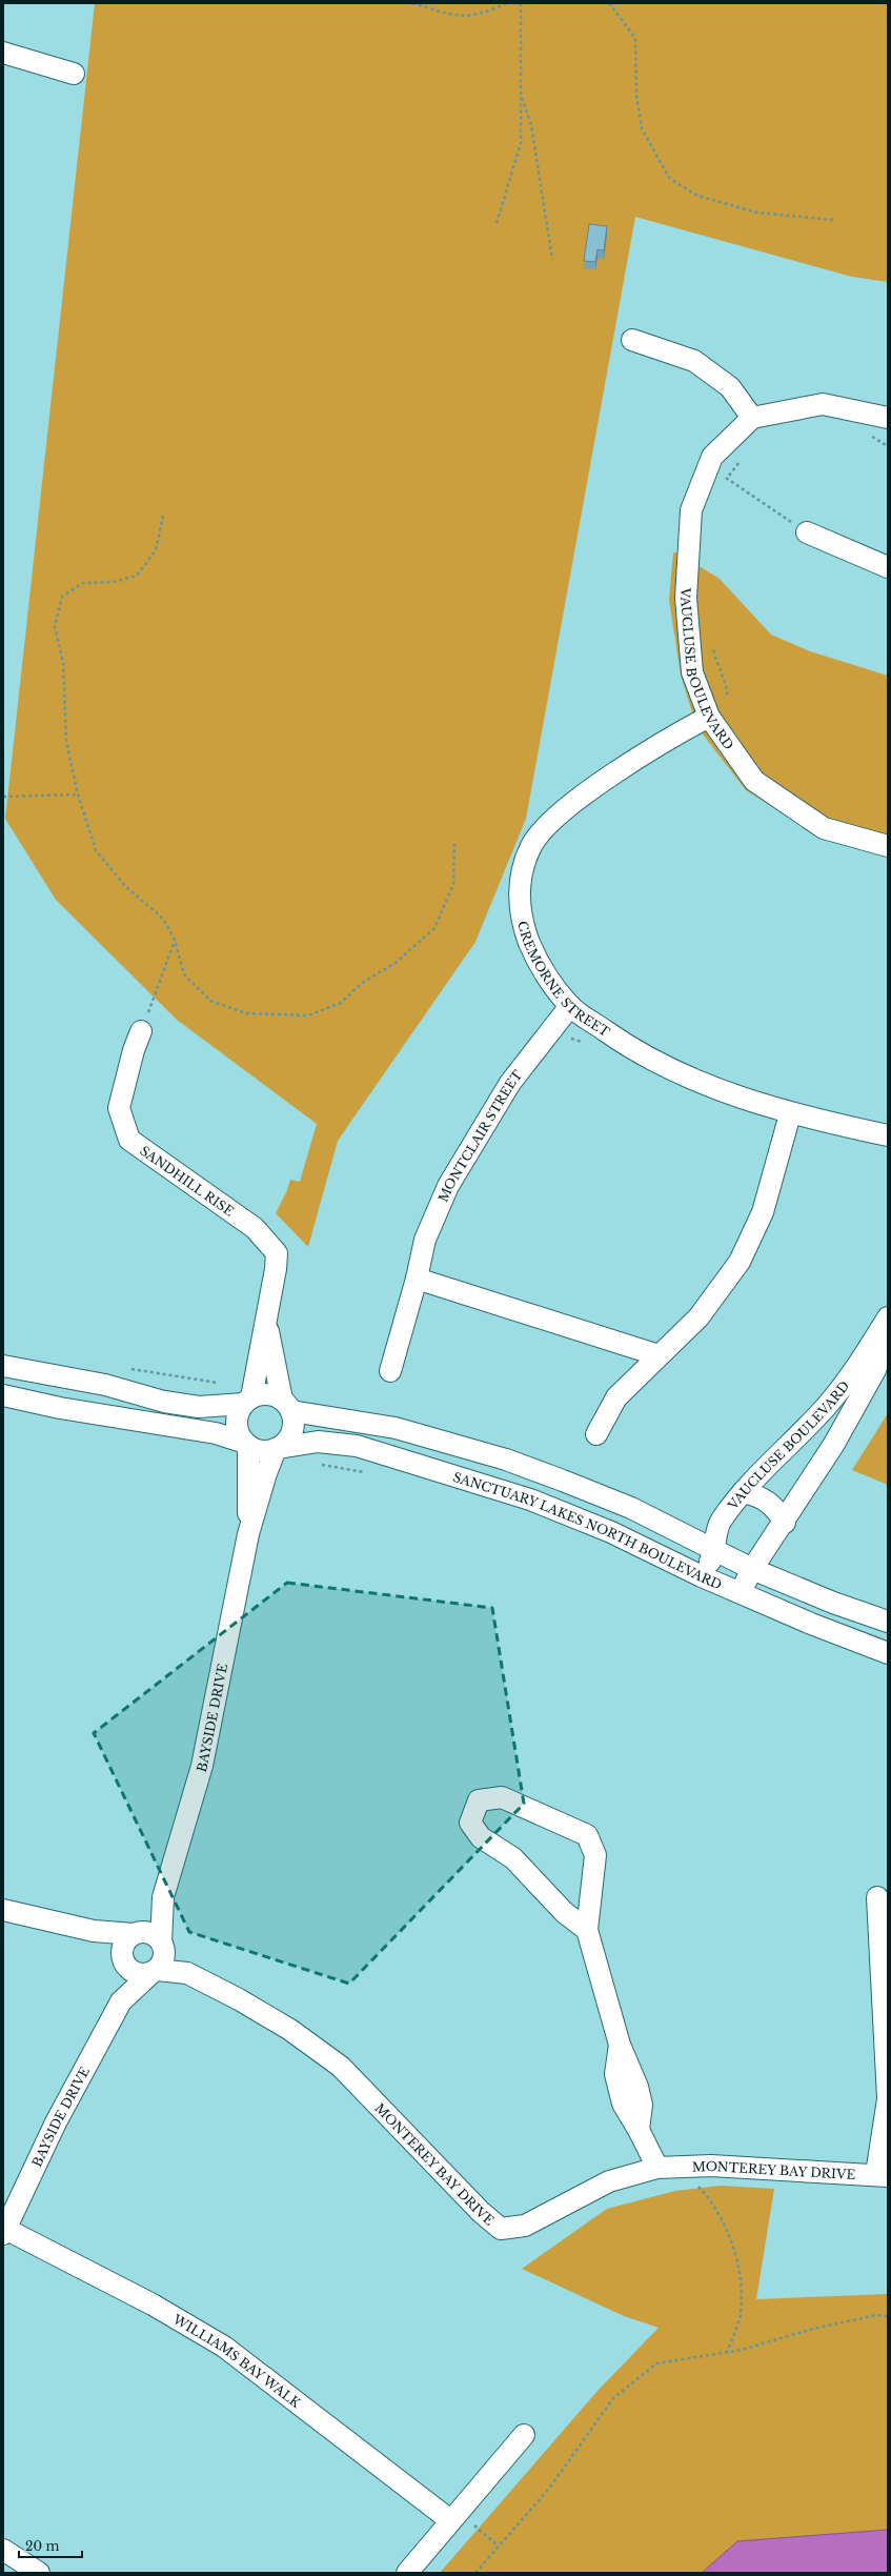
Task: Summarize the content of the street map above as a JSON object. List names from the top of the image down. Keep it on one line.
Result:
{"streets":{"street":["VAUCLUSE BOULEVARD","CREMORNE STREET","MONTCLAIR STREET","SANDHILL RISE","SANCTUARY LAKES NORTH BOULEVARD","BAYSIDE DRIVE","MONTEREY BAY DRIVE","WILLIAMS BAY WALK"]},"crossings":[["VAUCLUSE BOULEVARD","CREMORNE STREET"],["VAUCLUSE BOULEVARD","SANCTUARY LAKES NORTH BOULEVARD"],["CREMORNE STREET","MONTCLAIR STREET"],["SANDHILL RISE","SANCTUARY LAKES NORTH BOULEVARD"],["SANDHILL RISE","BAYSIDE DRIVE"],["SANCTUARY LAKES NORTH BOULEVARD","BAYSIDE DRIVE"],["BAYSIDE DRIVE","MONTEREY BAY DRIVE"],["BAYSIDE DRIVE","WILLIAMS BAY WALK"]],"scale_bar":"20 m"}
